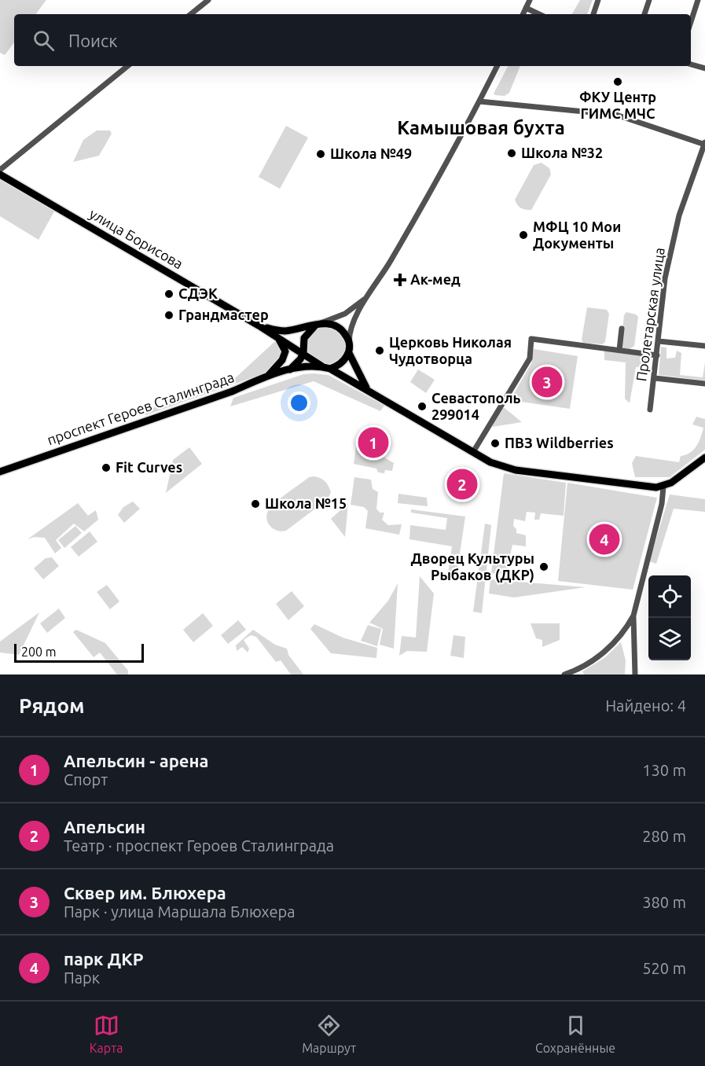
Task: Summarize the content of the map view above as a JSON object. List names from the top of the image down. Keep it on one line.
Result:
{"streets":{"main road":["улица Борисова","проспект Героев Сталинграда"],"street":["Пролетарская улица"]},"crossings":[["улица Борисова","проспект Героев Сталинграда"]],"districts":["Камышовая бухта"],"places":{"other":["ФКУ Центр ГИМС МЧС","Школа №32","Школа №49","МФЦ 10 Мои Документы","СДЭК","Грандмастер","Церковь Николая Чудотворца","Севастополь 299014","ПВЗ Wildberries","Fit Curves","Школа №15","Дворец Культуры Рыбаков (ДКР)"],"health":["Ак-мед"]},"scale_bar":"200 m","page":{"search":"Поиск","pins":["3","1","2","4"],"scale":"200 m","heading":["Рядом","Найдено: 4"],"list":[{"mark":"1","name":"Апельсин - арена","note":"Спорт","value":"130 m"},{"mark":"2","name":"Апельсин","note":"Театр · проспект Героев Сталинграда","value":"280 m"},{"mark":"3","name":"Сквер им. Блюхера","note":"Парк · улица Маршала Блюхера","value":"380 m"},{"mark":"4","name":"парк ДКР","note":"Парк","value":"520 m"}],"nav":["Карта","Маршрут","Сохранённые"]}}
